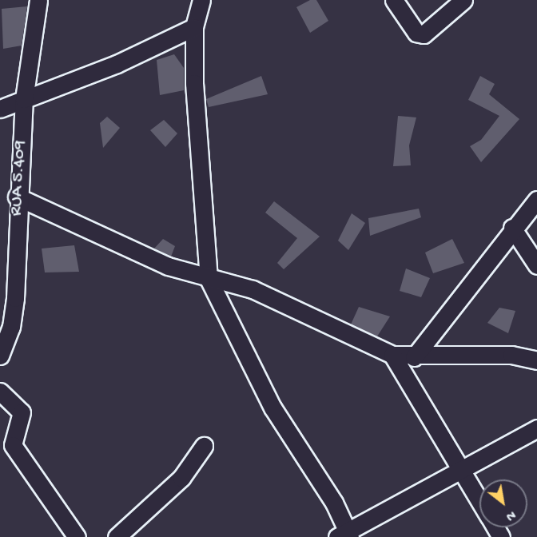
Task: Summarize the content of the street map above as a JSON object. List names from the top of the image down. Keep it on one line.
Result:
{"streets":{"street":["RUA 5.409"]},"north":"bottom right"}
